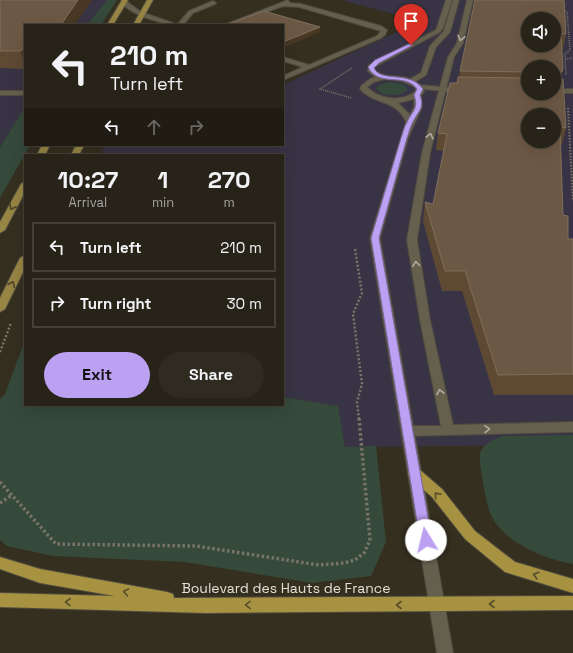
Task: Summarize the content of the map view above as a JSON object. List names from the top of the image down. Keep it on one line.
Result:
{"streets":{"highway":["Boulevard des Hauts de France"]},"page":{"map_buttons":["+","−"],"turn":["210 m","Turn left"],"eta":["10:27","Arrival","1","min","270","m"],"list":[{"name":"Turn left","value":"210 m"},{"name":"Turn right","value":"30 m"}],"buttons":["Exit","Share"]}}
